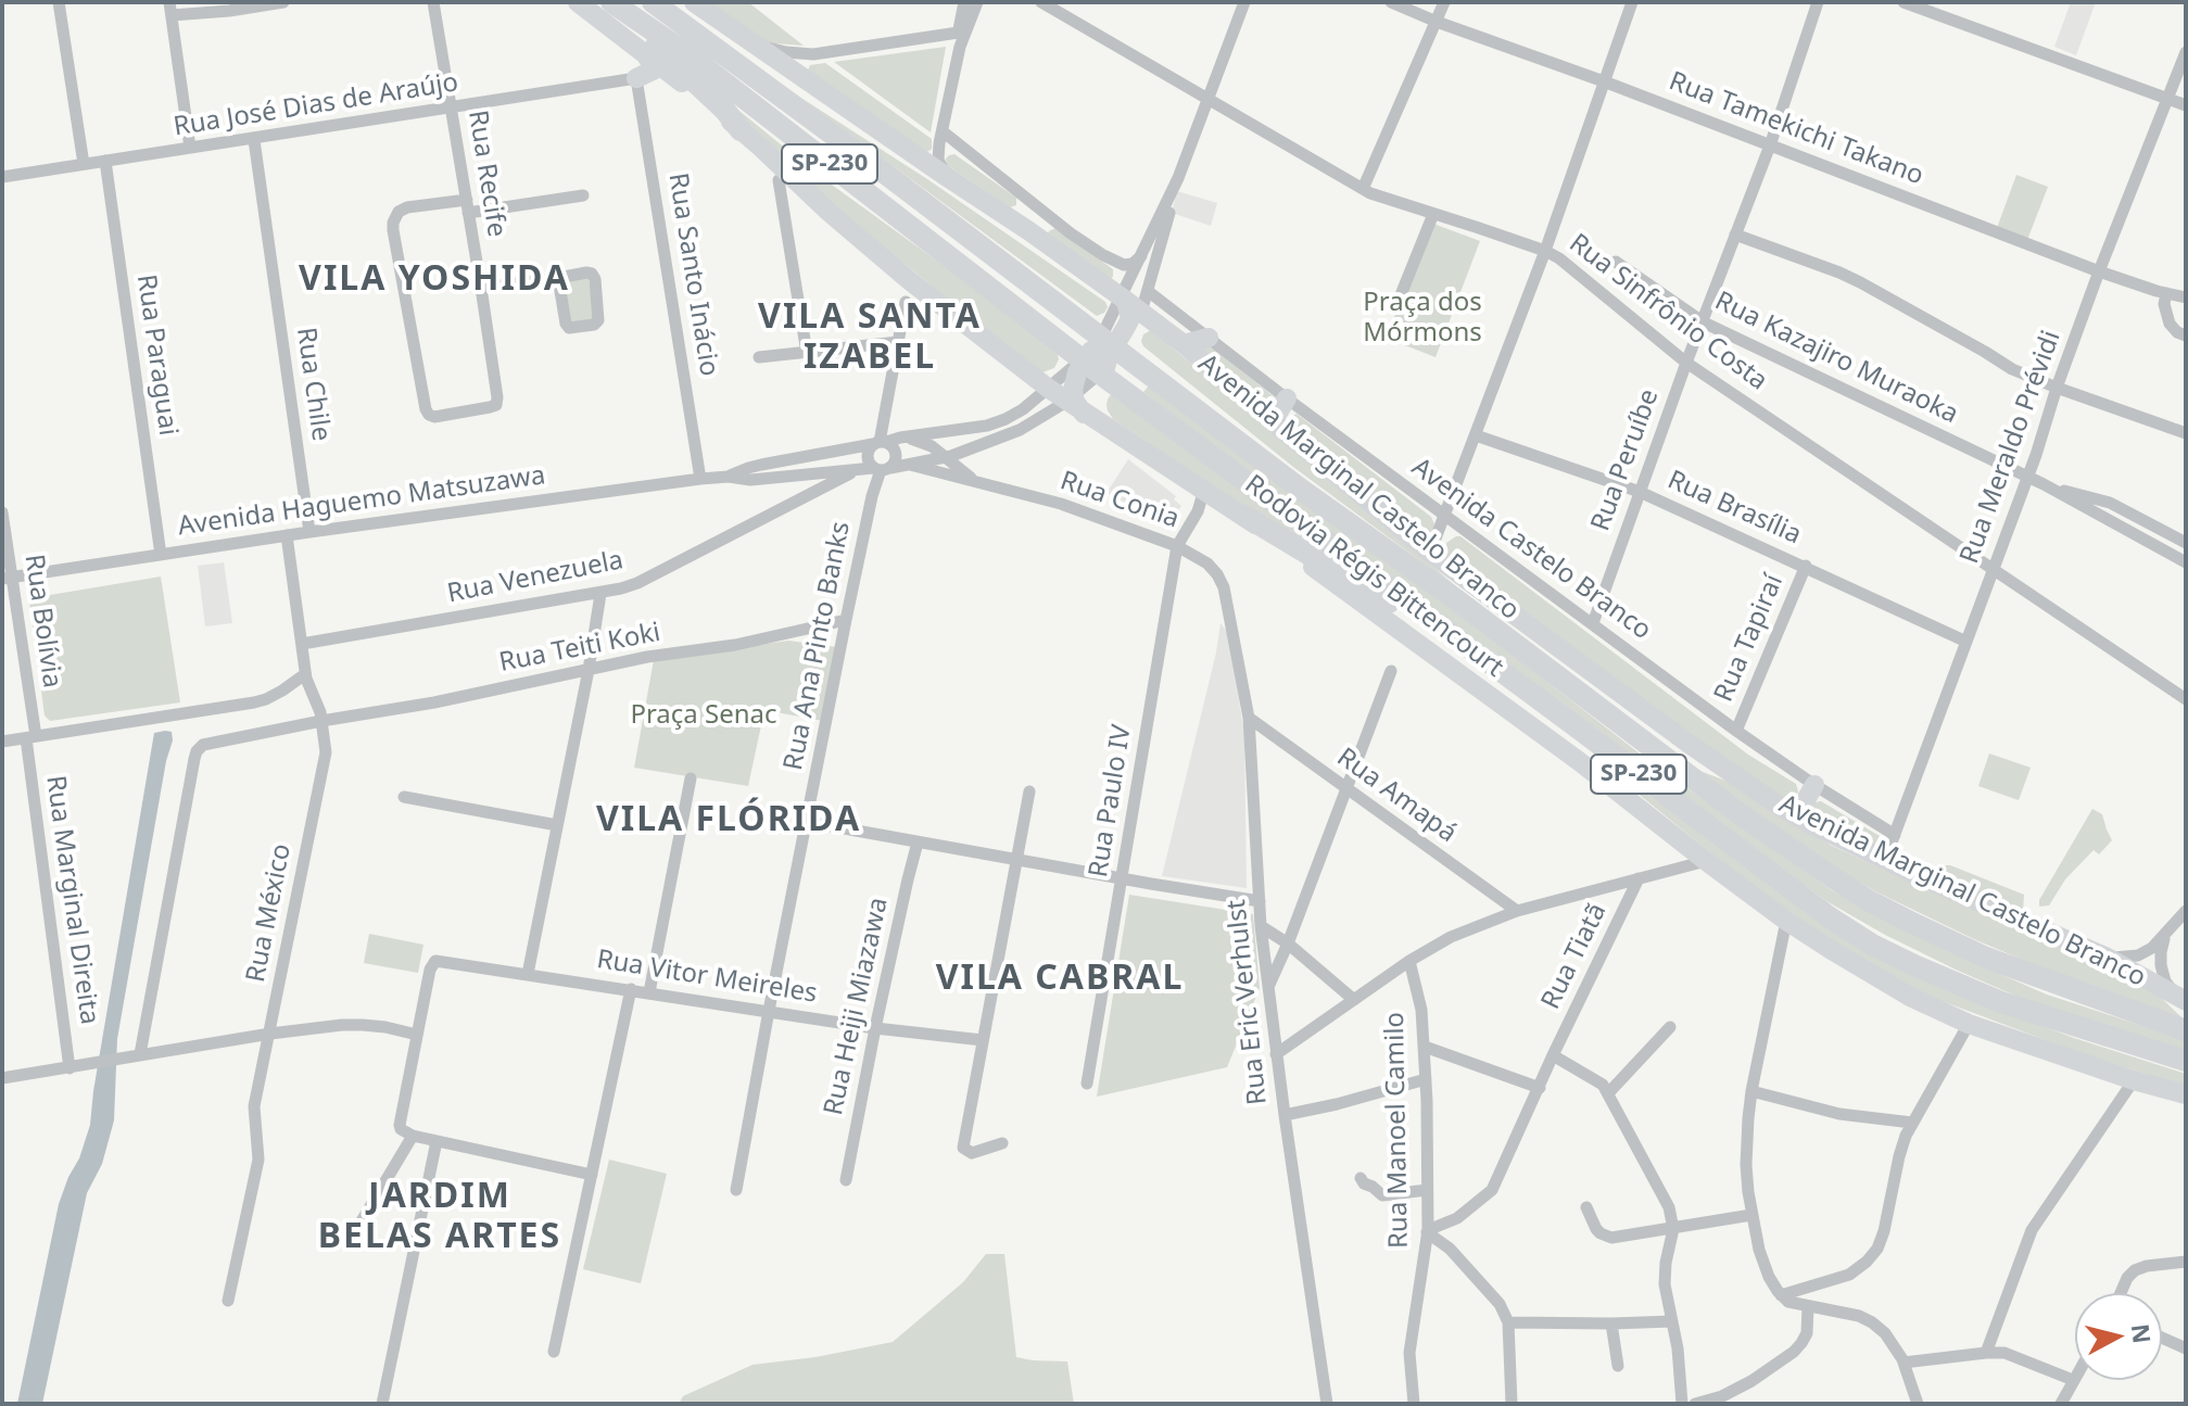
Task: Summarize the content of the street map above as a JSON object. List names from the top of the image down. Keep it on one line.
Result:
{"streets":{"highway":["SP-230","Rodovia Régis Bittencourt"],"main road":["Avenida Marginal Castelo Branco"],"street":["Rua José Dias de Araújo","Rua Tamekichi Takano","Rua Recife","Rua Santo Inácio","Rua Sinfrônio Costa","Rua Paraguai","Rua Kazajiro Muraoka","Rua Chile","Rua Meraldo Prévidi","Rua Peruíbe","Rua Conia","Avenida Haguemo Matsuzawa","Rua Brasília","Avenida Castelo Branco","Rua Venezuela","Rua Bolívia","Rua Tapiraí","Rua Ana Pinto Banks","Rua Teiti Koki","Rua Amapá","Rua Paulo IV","Rua Marginal Direita","Rua México","Rua Tiatã","Rua Vitor Meireles","Rua Eric Verhulst","Rua Heiji Miazawa","Rua Manoel Camilo"]},"crossings":[["Rua José Dias de Araújo","Rua Recife"],["Rua José Dias de Araújo","Rua Santo Inácio"],["Rua José Dias de Araújo","Rua Paraguai"],["Rua José Dias de Araújo","Rua Chile"],["Rua Tamekichi Takano","Rua Meraldo Prévidi"],["Rua Tamekichi Takano","Rua Peruíbe"],["Rua Santo Inácio","Avenida Haguemo Matsuzawa"],["Rua Sinfrônio Costa","Rua Peruíbe"],["Rua Sinfrônio Costa","Avenida Haguemo Matsuzawa"],["Rua Paraguai","Avenida Haguemo Matsuzawa"],["Rua Kazajiro Muraoka","Rua Meraldo Prévidi"],["Rua Kazajiro Muraoka","Rua Peruíbe"],["Rua Chile","Avenida Haguemo Matsuzawa"],["Rua Meraldo Prévidi","Avenida Marginal Castelo Branco"],["Rua Meraldo Prévidi","Rua Brasília"],["Rua Meraldo Prévidi","Avenida Castelo Branco"],["Rua Peruíbe","Rua Brasília"],["Rua Peruíbe","Avenida Castelo Branco"],["Avenida Marginal Castelo Branco","Avenida Haguemo Matsuzawa"],["Avenida Marginal Castelo Branco","Avenida Castelo Branco"],["Rua Conia","Avenida Haguemo Matsuzawa"],["Rua Conia","Rua Paulo IV"],["Rua Conia","Rua Eric Verhulst"],["Avenida Haguemo Matsuzawa","Avenida Castelo Branco"],["Avenida Haguemo Matsuzawa","Rua Venezuela"],["Avenida Haguemo Matsuzawa","Rua Bolívia"],["Avenida Haguemo Matsuzawa","Rua Ana Pinto Banks"],["Avenida Haguemo Matsuzawa","Rua México"],["Rua Brasília","Rua Tapiraí"],["Avenida Castelo Branco","Rua Tapiraí"],["Rua Venezuela","Rua México"],["Rua Bolívia","Rua Marginal Direita"],["Rua Ana Pinto Banks","Rua Teiti Koki"],["Rua Ana Pinto Banks","Rua Vitor Meireles"],["Rua Teiti Koki","Rua México"],["Rua Amapá","Rua Eric Verhulst"],["Rua Vitor Meireles","Rua Heiji Miazawa"]],"districts":["VILA YOSHIDA","VILA SANTA IZABEL","VILA FLÓRIDA","VILA CABRAL","JARDIM BELAS ARTES"],"parks":["Praça dos Mórmons","Praça Senac"],"north":"right"}
